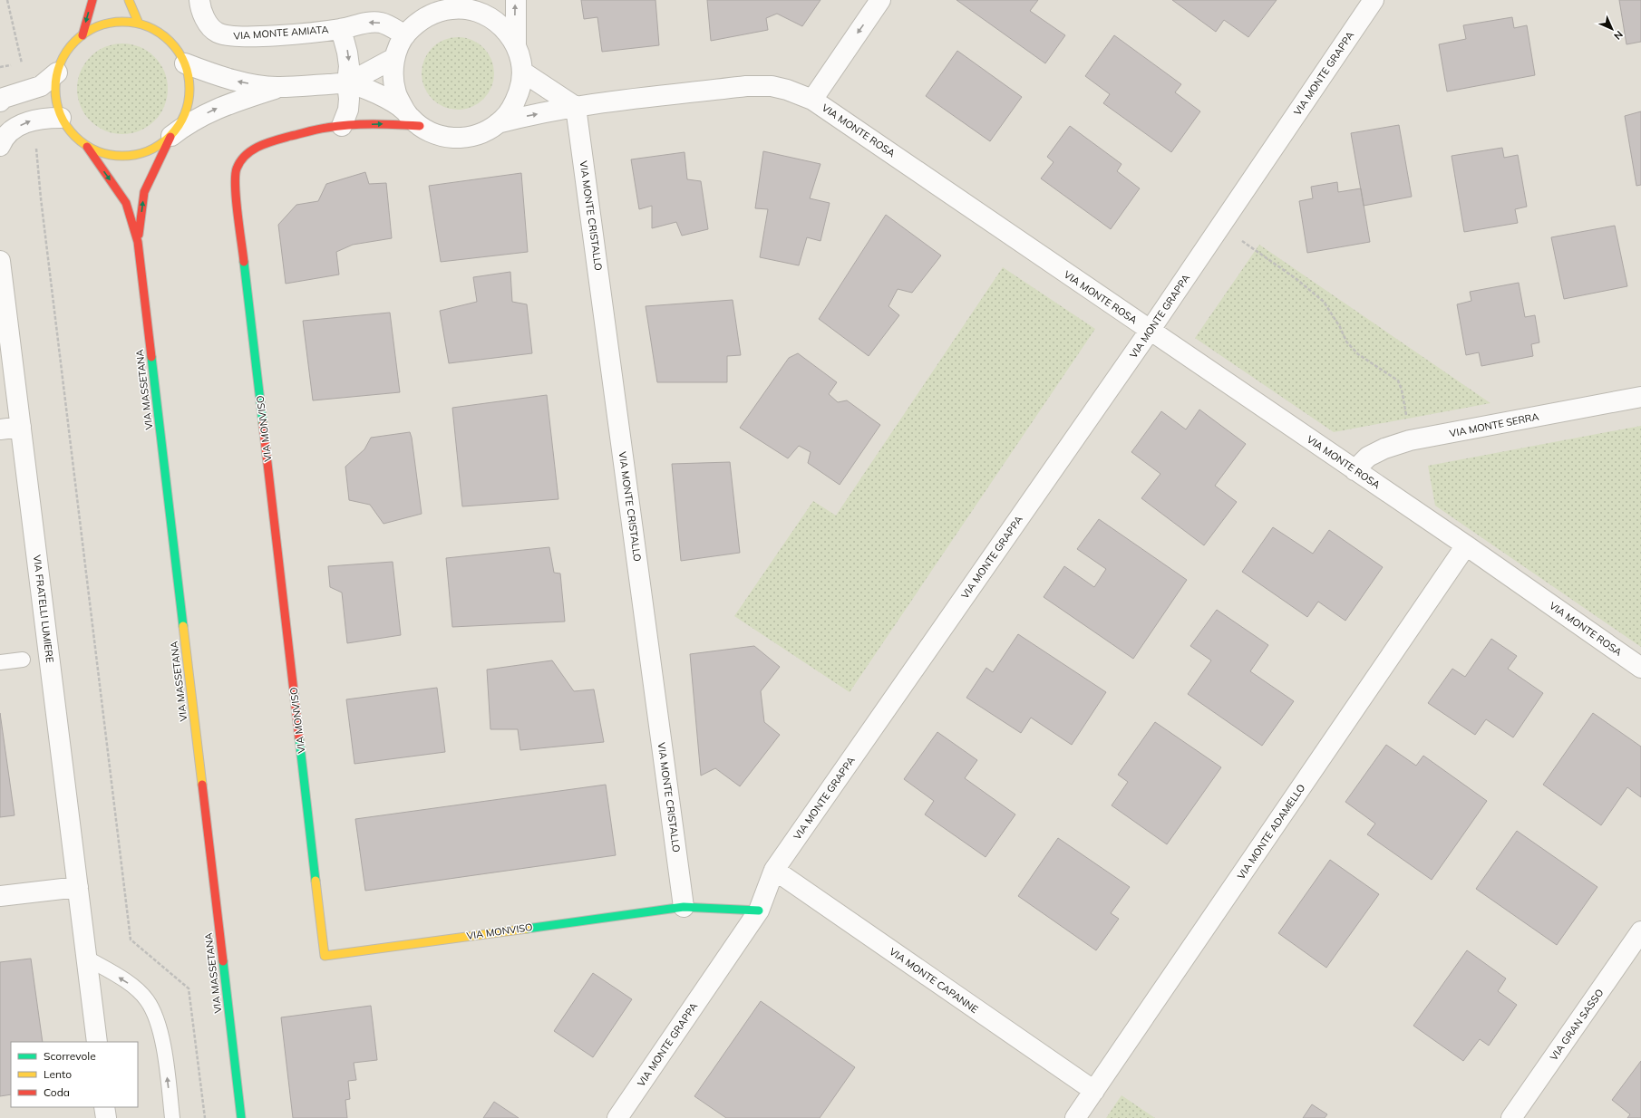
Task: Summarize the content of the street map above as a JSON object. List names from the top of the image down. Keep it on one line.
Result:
{"streets":{"main road":["VIA MASSETANA","VIA MONVISO"],"street":["VIA MONTE AMIATA","VIA MONTE GRAPPA","VIA MONTE ROSA","VIA MONTE CRISTALLO","VIA MONTE SERRA","VIA FRATELLI LUMIERE","VIA MONTE ADAMELLO","VIA MONTE CAPANNE","VIA GRAN SASSO"]},"crossings":[["VIA MONTE AMIATA","VIA MONTE ROSA"],["VIA MONTE AMIATA","VIA MONVISO"],["VIA MONTE GRAPPA","VIA MONTE ROSA"],["VIA MONTE GRAPPA","VIA MONVISO"],["VIA MONTE GRAPPA","VIA MONTE CAPANNE"],["VIA MONTE ROSA","VIA MONTE CRISTALLO"],["VIA MONTE ROSA","VIA MASSETANA"],["VIA MONTE ROSA","VIA MONTE SERRA"],["VIA MONTE ROSA","VIA MONVISO"],["VIA MONTE ROSA","VIA MONTE ADAMELLO"],["VIA MONTE CRISTALLO","VIA MONVISO"],["VIA MONTE ADAMELLO","VIA MONTE CAPANNE"]],"legend":["Scorrevole","Lento","Coda"],"north":"bottom right"}
